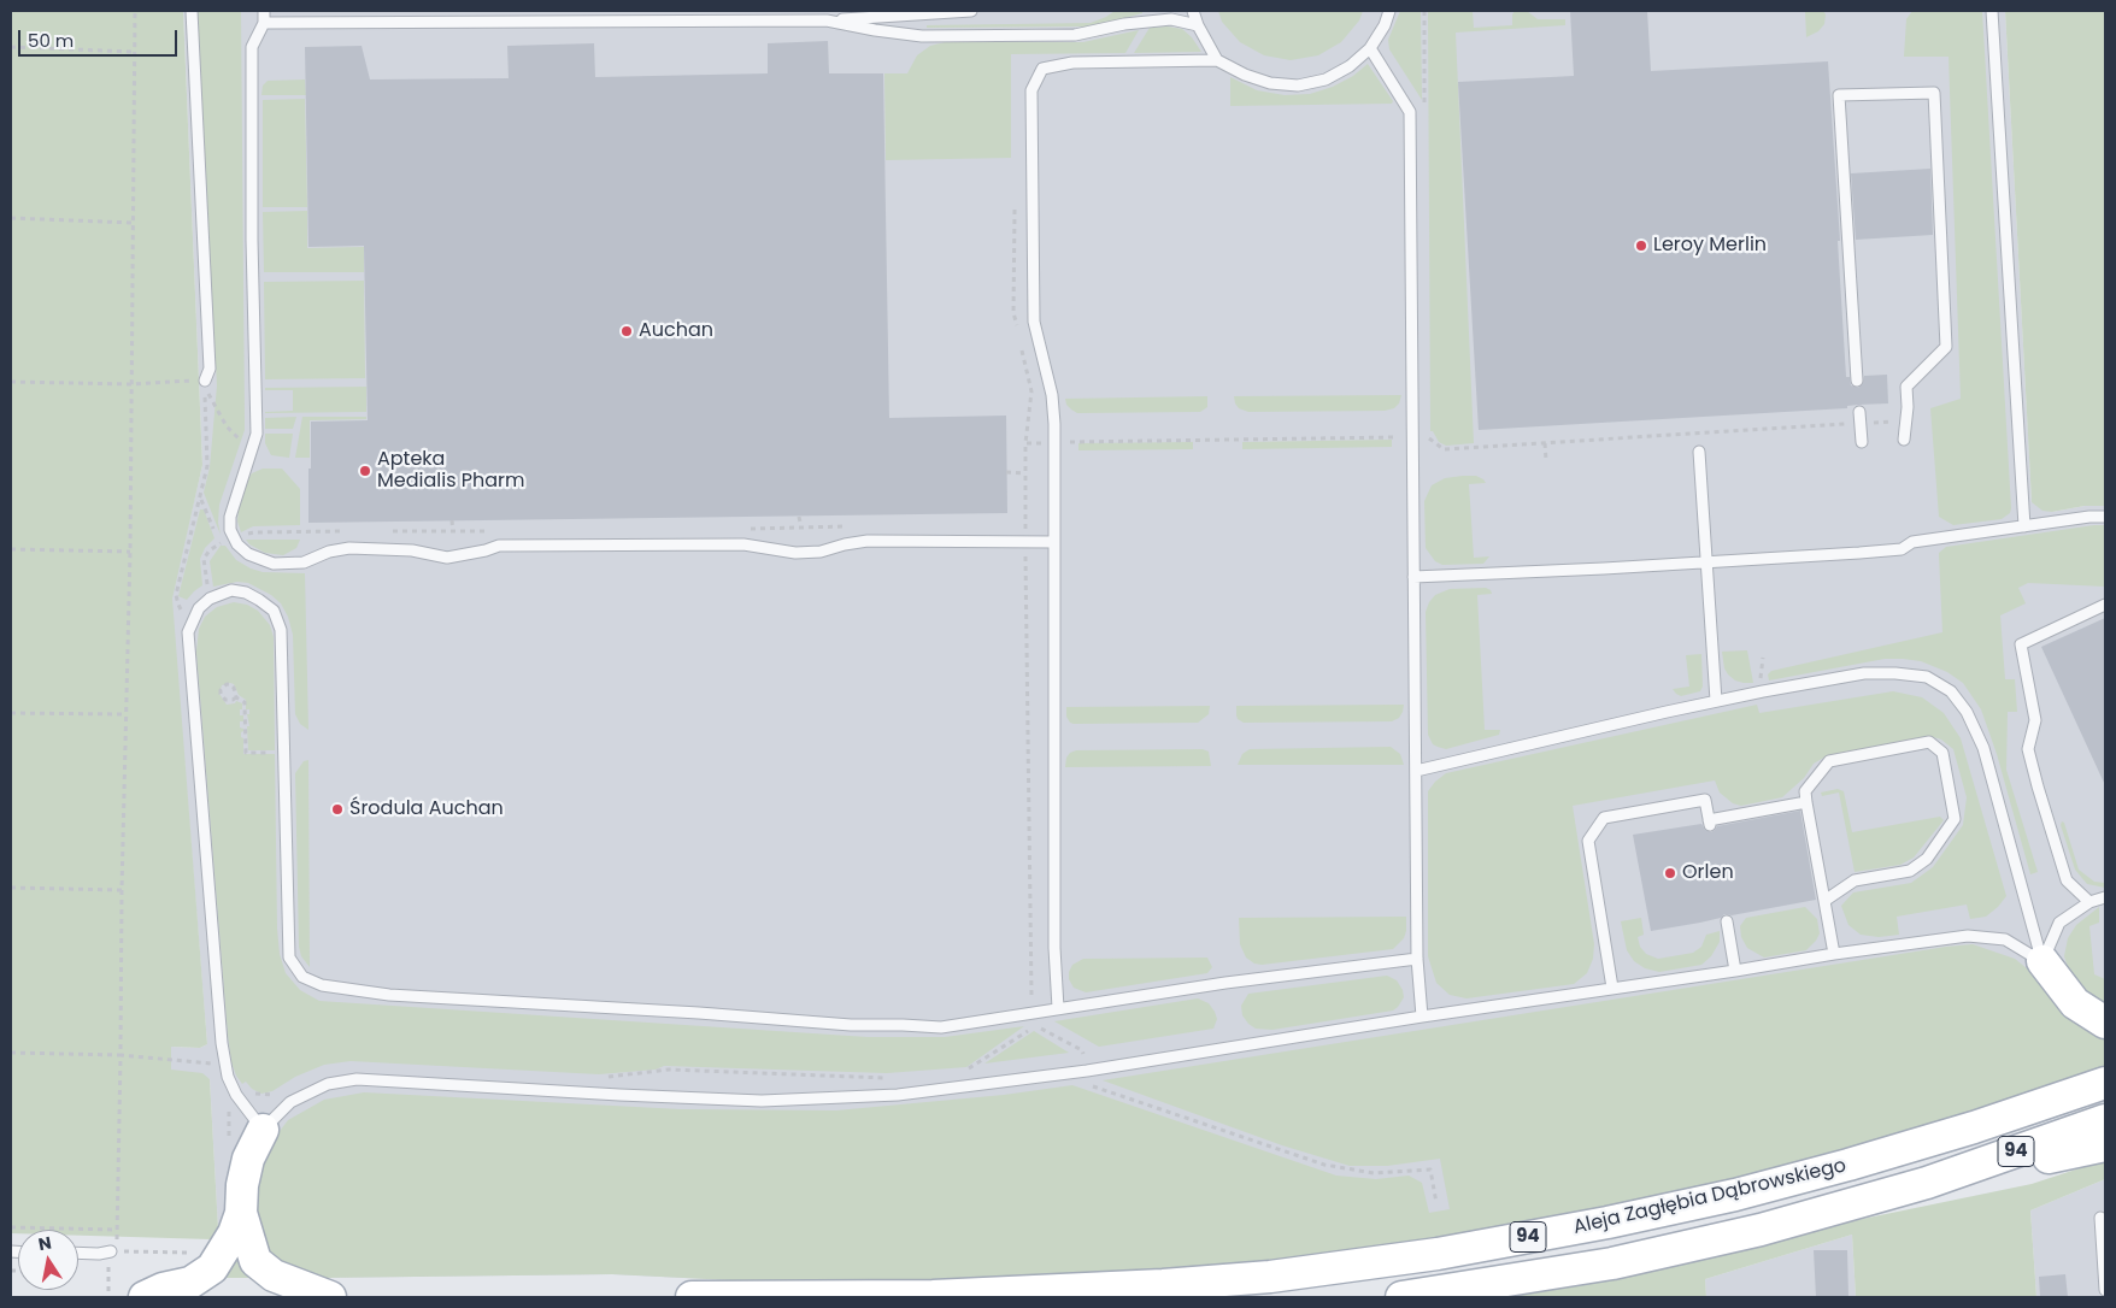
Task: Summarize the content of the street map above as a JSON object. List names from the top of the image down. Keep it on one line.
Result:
{"streets":{"main road":["94","Aleja Zagłębia Dąbrowskiego"]},"places":["Leroy Merlin","Auchan","Apteka Medialis Pharm","Środula Auchan","Orlen"],"scale_bar":"50 m","north":"top"}
